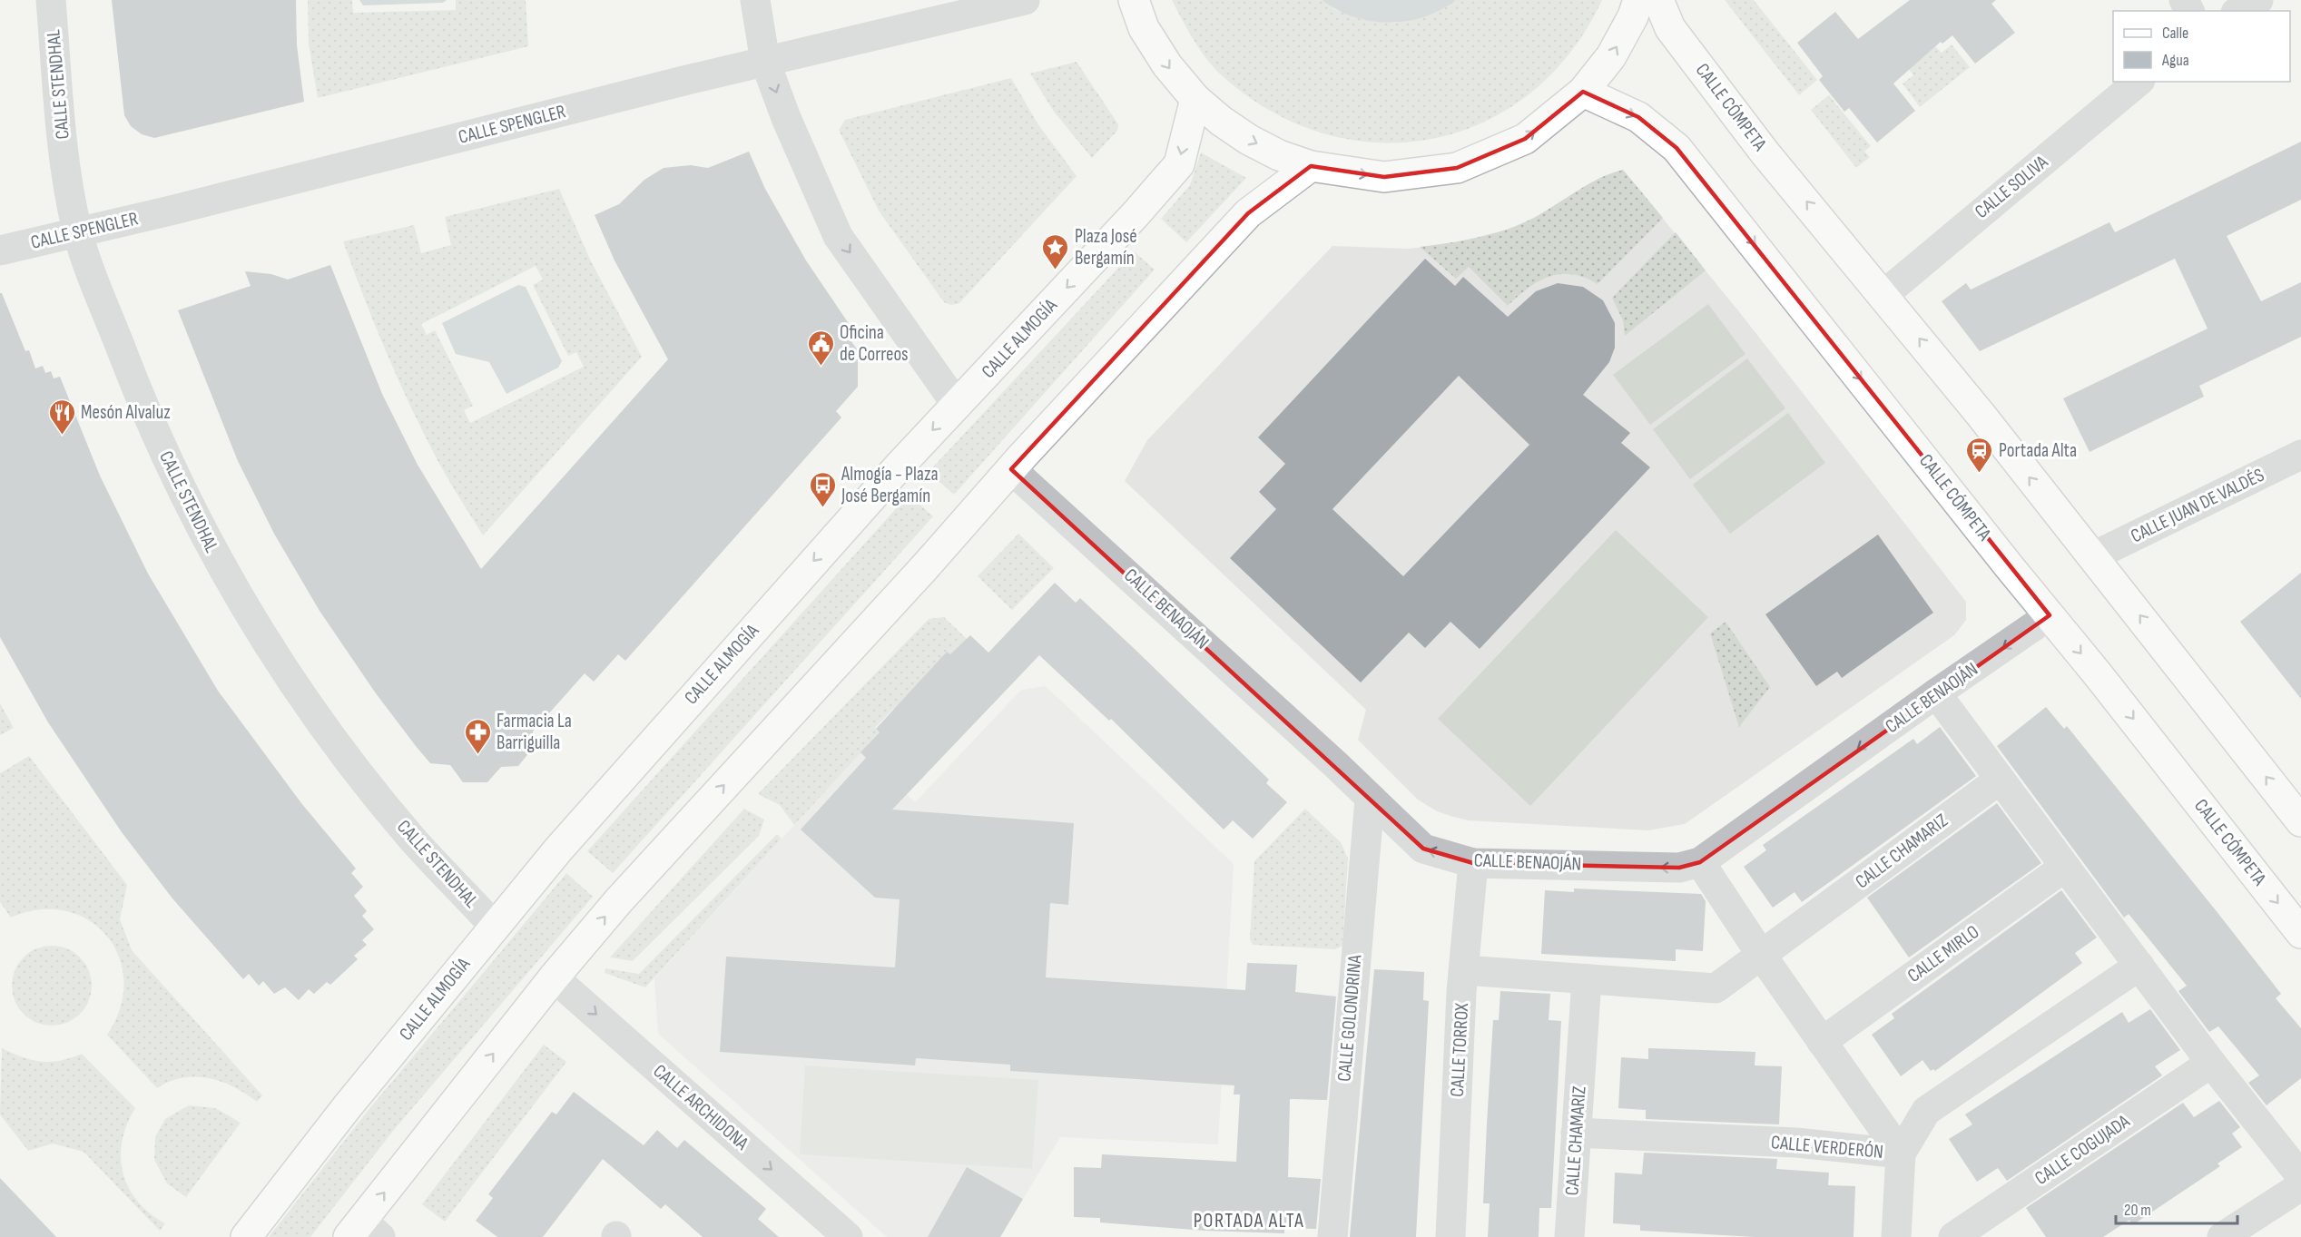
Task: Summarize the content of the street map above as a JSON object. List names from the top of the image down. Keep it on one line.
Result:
{"streets":{"main road":["CALLE CÓMPETA","CALLE ALMOGÍA"],"street":["CALLE STENDHAL","CALLE SPENGLER","CALLE SOLIVA","CALLE JUAN DE VALDÉS","CALLE BENAOJÁN","CALLE CHAMARIZ","CALLE MIRLO","CALLE GOLONDRINA","CALLE TORROX","CALLE ARCHIDONA","CALLE VERDERÓN","CALLE COGUJADA"]},"crossings":[["CALLE STENDHAL","CALLE SPENGLER"],["CALLE STENDHAL","CALLE ALMOGÍA"],["CALLE CÓMPETA","CALLE SOLIVA"],["CALLE CÓMPETA","CALLE JUAN DE VALDÉS"],["CALLE CÓMPETA","CALLE BENAOJÁN"],["CALLE BENAOJÁN","CALLE GOLONDRINA"],["CALLE BENAOJÁN","CALLE TORROX"],["CALLE CHAMARIZ","CALLE VERDERÓN"]],"one_way":["CALLE BENAOJÁN","CALLE ARCHIDONA"],"districts":["PORTADA ALTA"],"places":{"place":["Plaza José Bergamín"],"public building":["Oficina de Correos"],"restaurant":["Mesón Alvaluz"],"station":["Portada Alta"],"bus stop":["Almogía - Plaza José Bergamín"],"pharmacy":["Farmacia La Barriguilla"]},"legend":["Calle","Agua"],"scale_bar":"20 m"}
